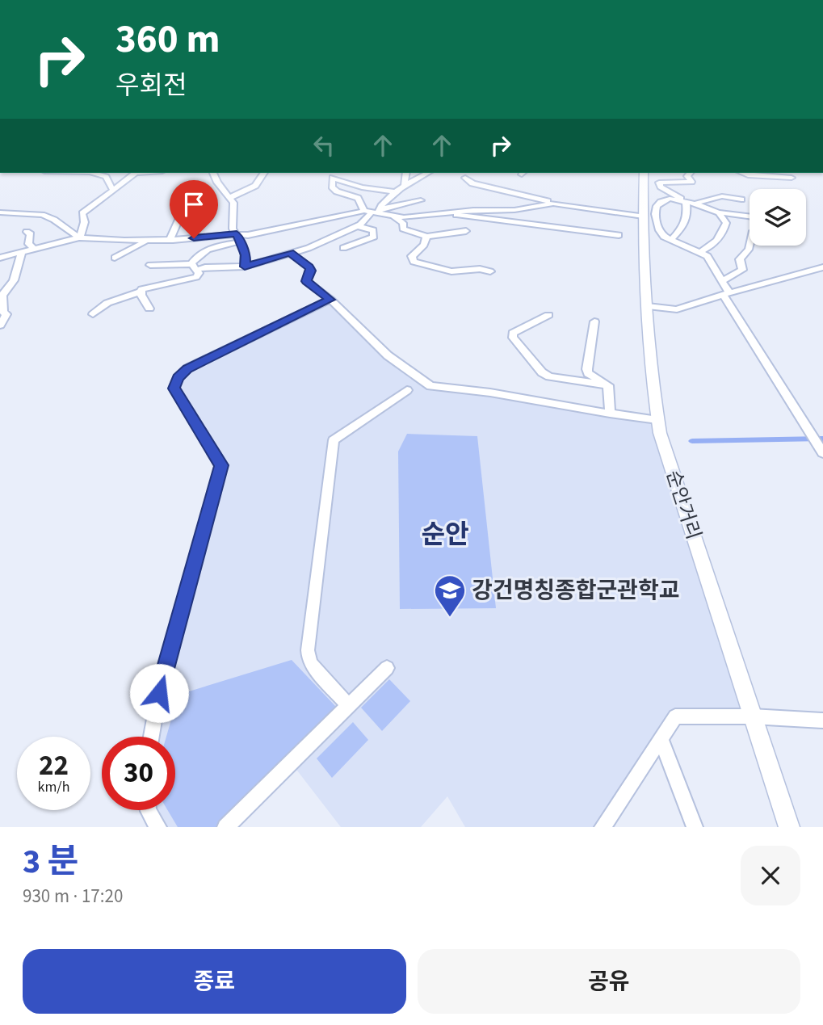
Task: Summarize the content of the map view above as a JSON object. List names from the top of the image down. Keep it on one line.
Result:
{"streets":{"main road":["순안거리"]},"districts":["순안"],"places":{"school or university":["강건명칭종합군관학교"]},"page":{"turn":["360 m","우회전"],"speed":"22 km/h","limit":"30","heading":["3 분","930 m · 17:20"],"buttons":["종료","공유"]}}
